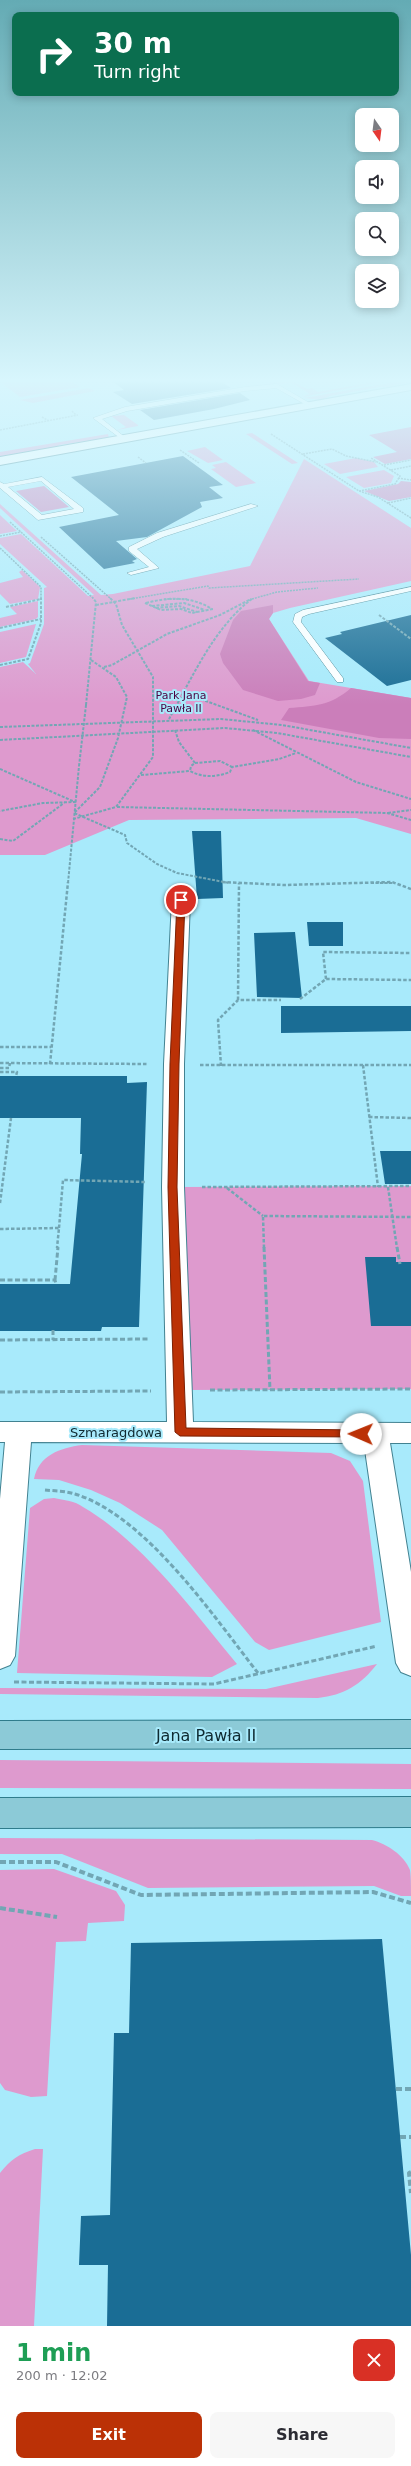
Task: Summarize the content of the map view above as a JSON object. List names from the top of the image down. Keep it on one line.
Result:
{"streets":{"main road":["Jana Pawła II"],"street":["Szmaragdowa"]},"parks":["Park Jana Pawła II"],"north":"bottom","page":{"turn":["30 m","Turn right"],"heading":["1 min","200 m · 12:02"],"buttons":["Exit","Share"]}}
